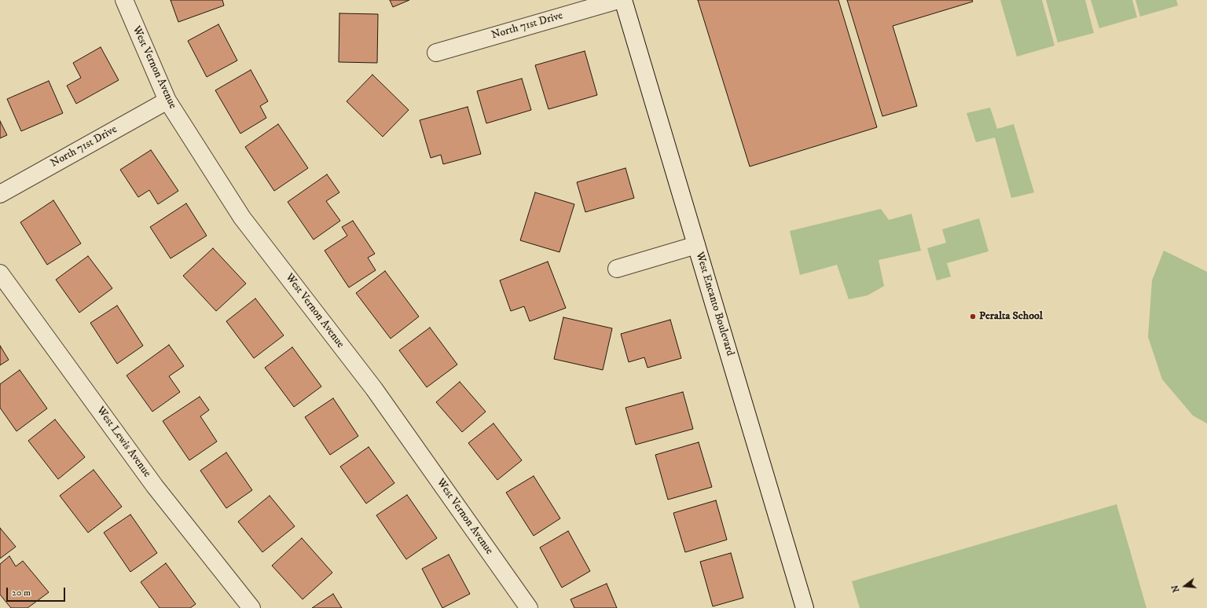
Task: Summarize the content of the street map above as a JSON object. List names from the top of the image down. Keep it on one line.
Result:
{"streets":{"street":["North 71st Drive","West Vernon Avenue","West Encanto Boulevard","West Lewis Avenue"]},"crossings":[["North 71st Drive","West Vernon Avenue"]],"places":["Peralta School"],"scale_bar":"20 m","north":"left"}
